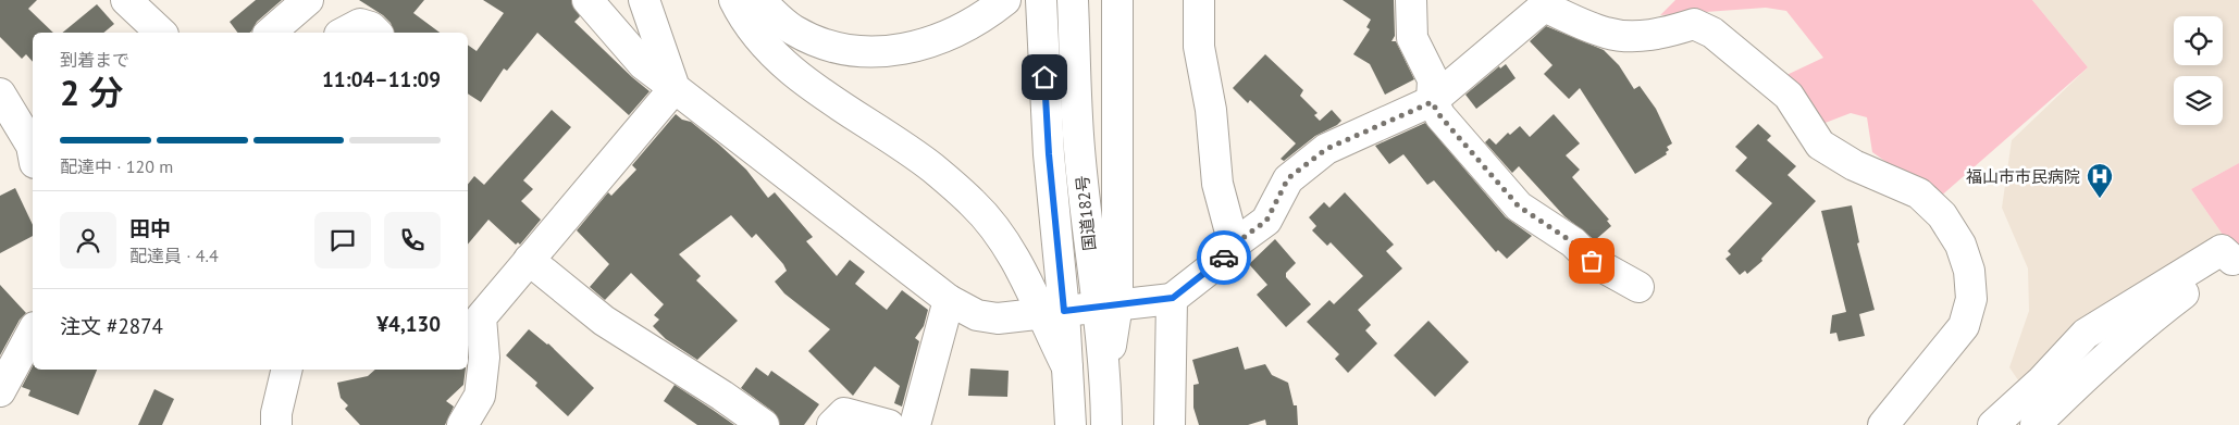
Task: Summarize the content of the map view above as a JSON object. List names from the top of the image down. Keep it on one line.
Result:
{"streets":{"main road":["国道182号"]},"places":{"hospital":["福山市市民病院"]},"page":{"heading":["2 分","到着まで","11:04–11:09"],"panel":["田中","配達員 · 4.4","注文 #2874","¥4,130"],"bar":"配達中 · 120 m"}}
